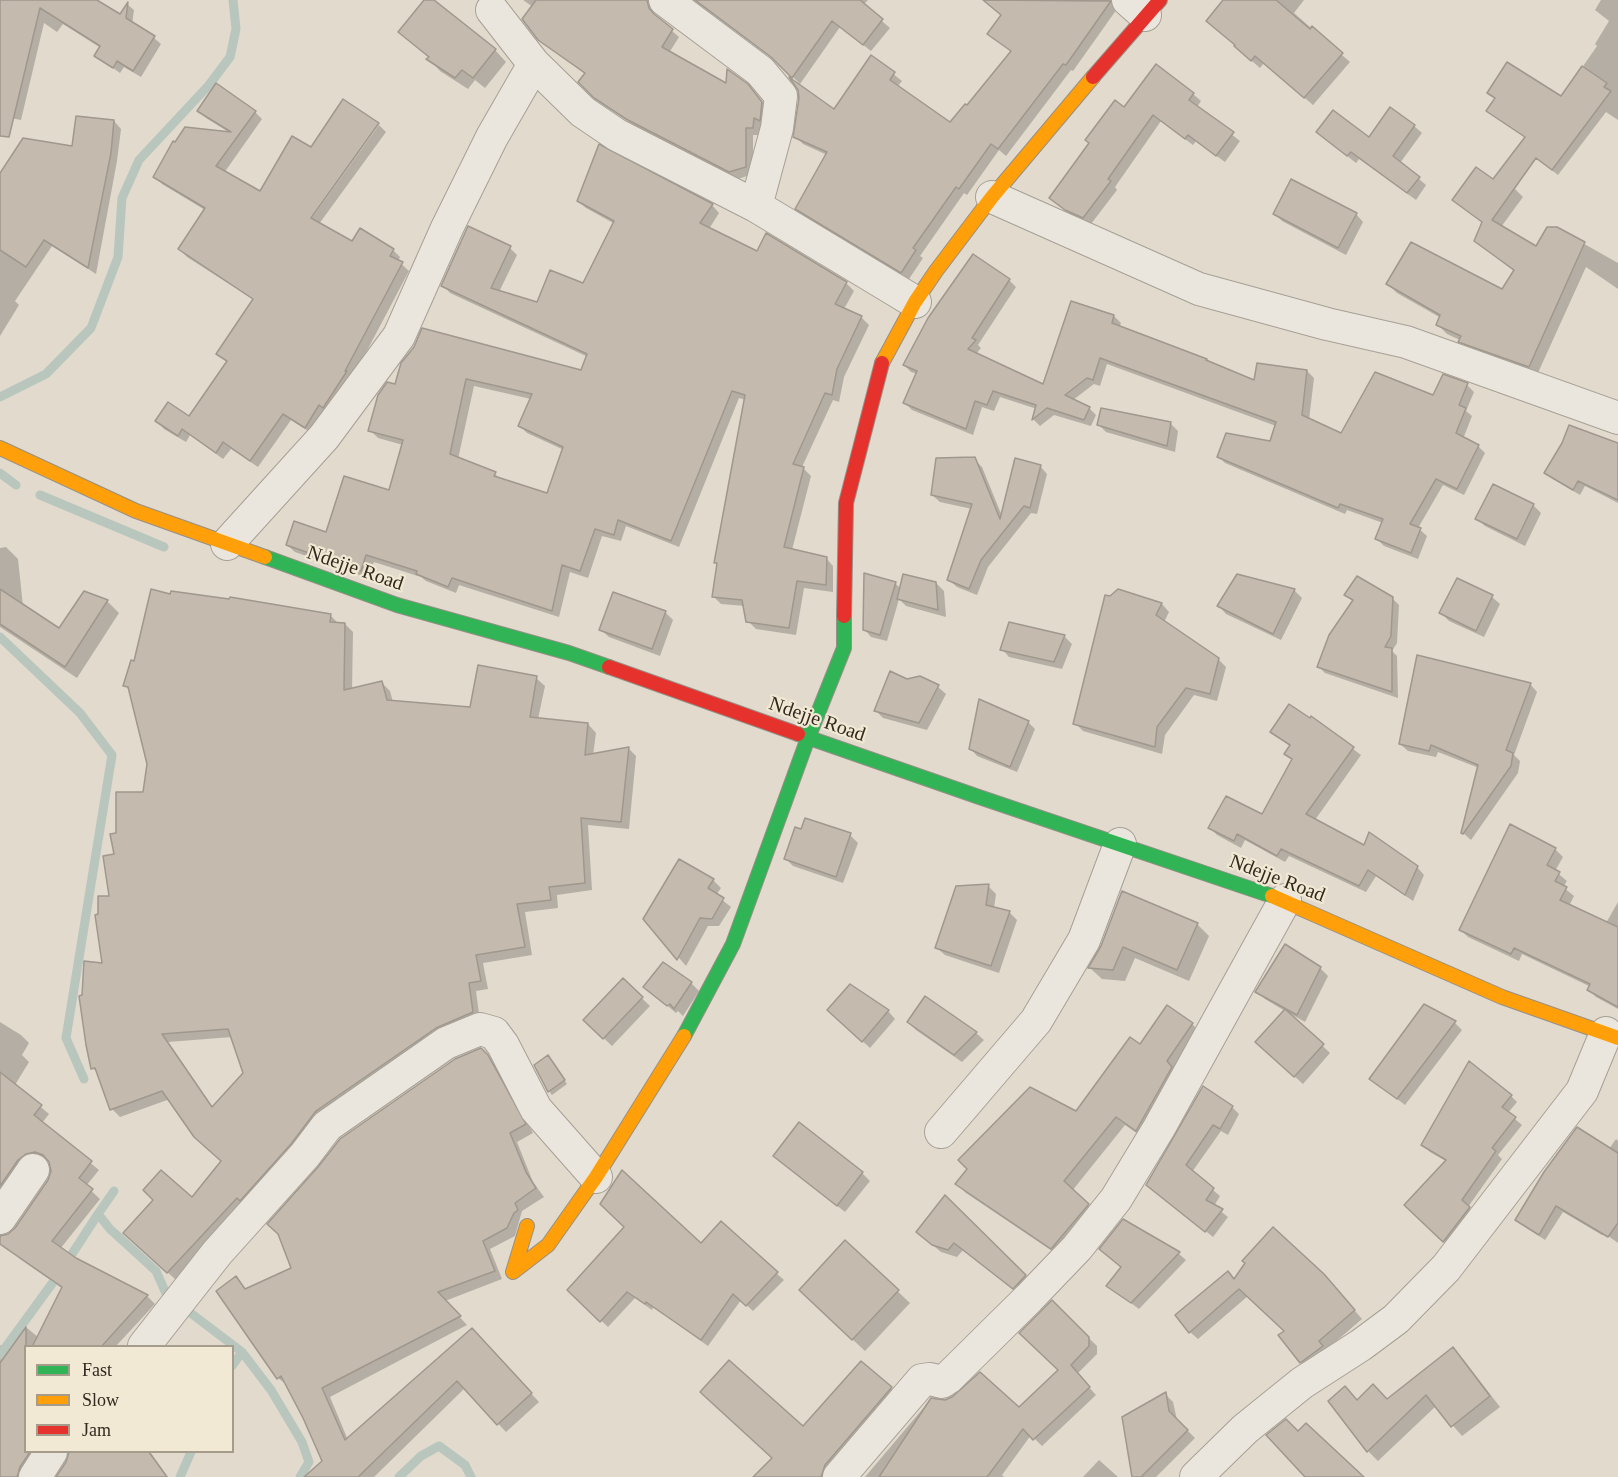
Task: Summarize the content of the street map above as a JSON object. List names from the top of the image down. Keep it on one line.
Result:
{"streets":{"street":["Ndejje Road"]},"legend":["Fast","Slow","Jam"]}
